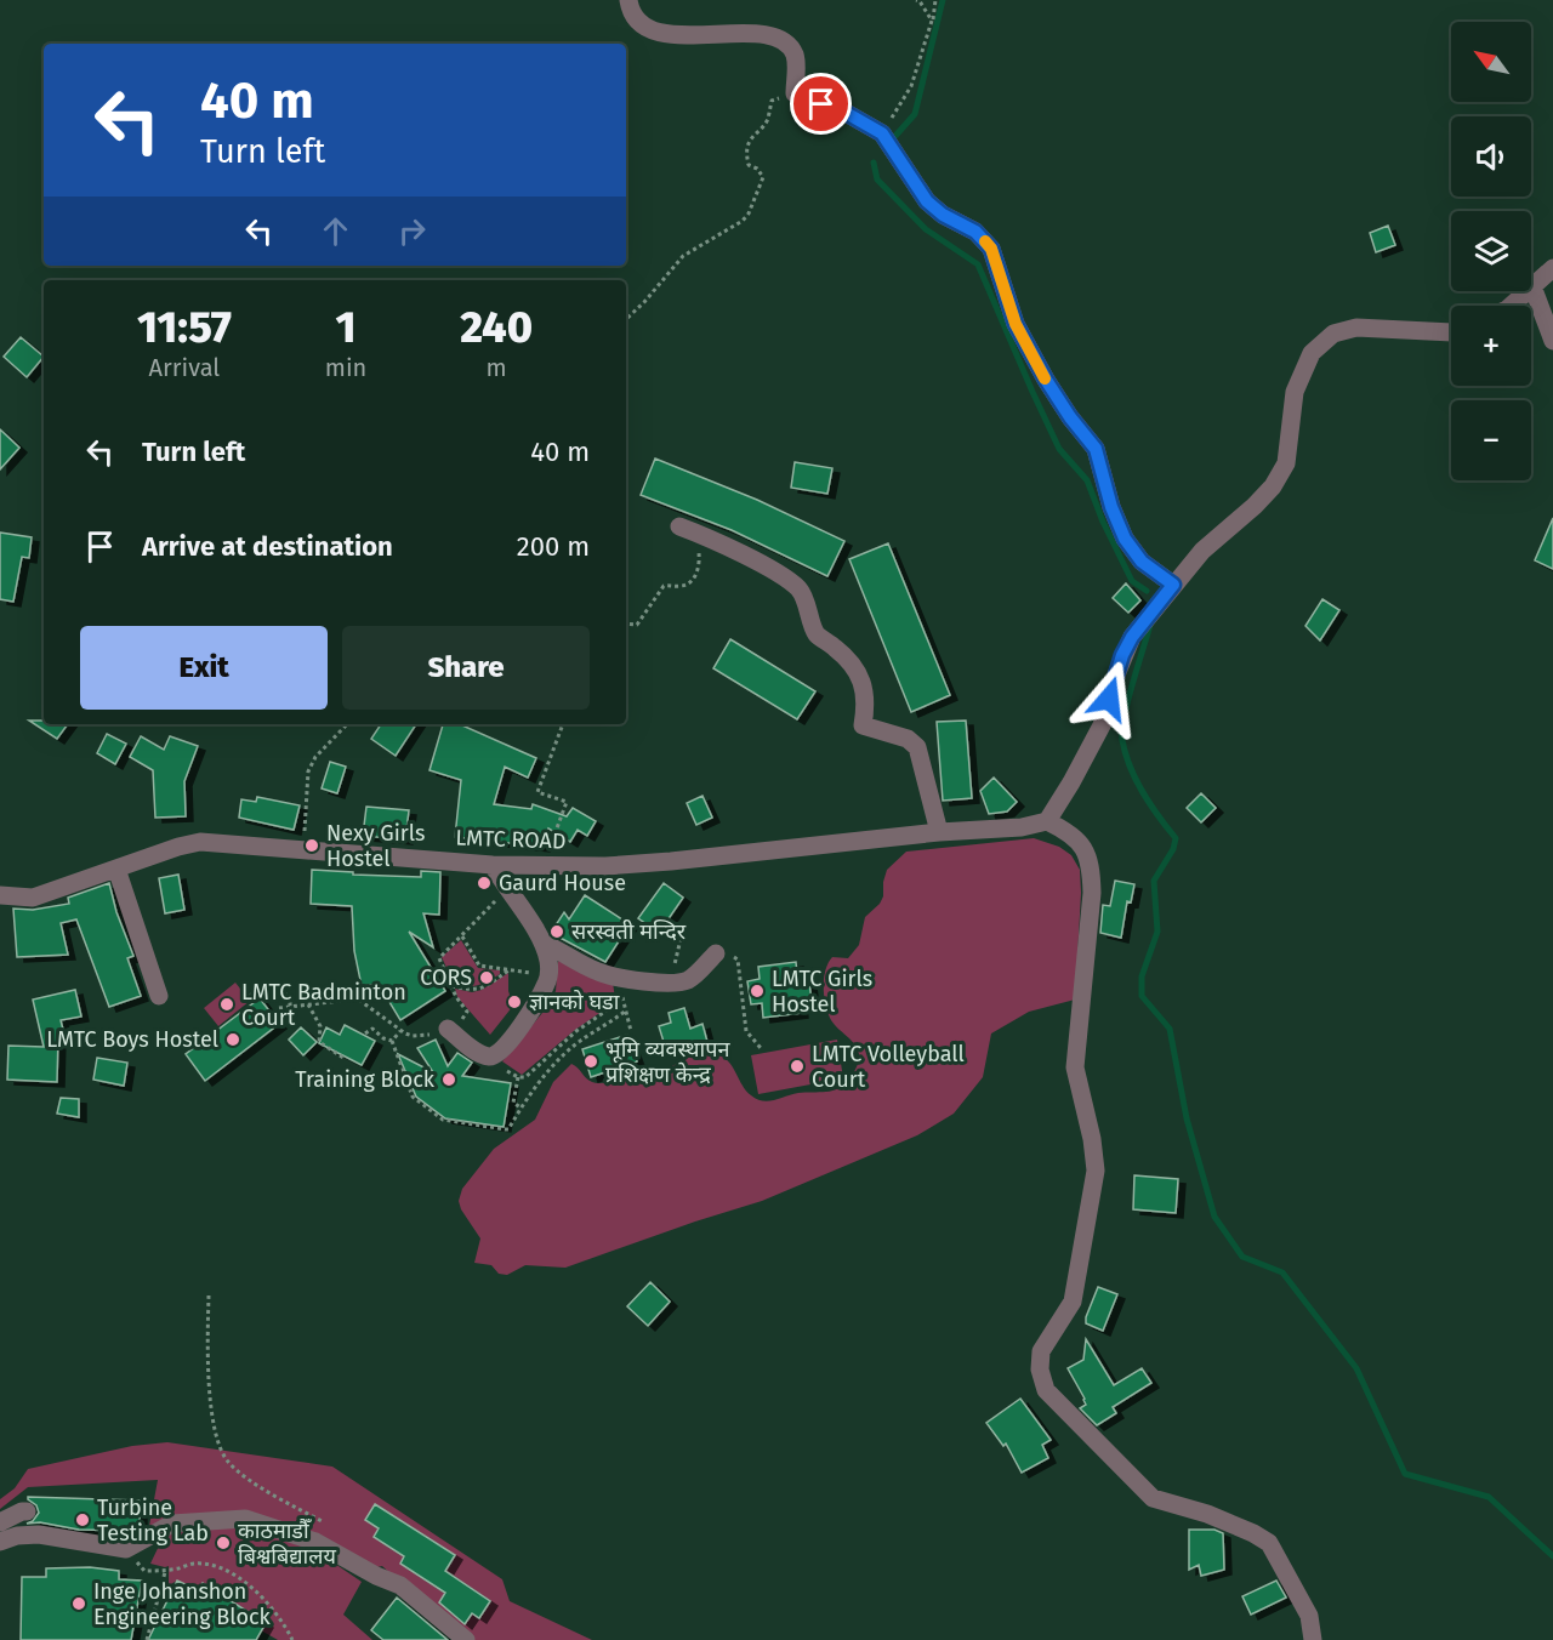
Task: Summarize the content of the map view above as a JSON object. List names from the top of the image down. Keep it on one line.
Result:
{"streets":{"street":["LMTC ROAD"]},"places":["Nexy Girls Hostel","Gaurd House","सरस्वती मन्दिर","CORS","LMTC Girls Hostel","ज्ञानको घडा","LMTC Badminton Court","LMTC Boys Hostel","भूमि व्यवस्थापन प्रशिक्षण केन्द्र","LMTC Volleyball Court","Training Block","Turbine Testing Lab","काठमाडौँ बिश्वबिद्यालय","Inge Johanshon Engineering Block"],"north":"top left","page":{"map_buttons":["+","−"],"turn":["40 m","Turn left"],"eta":["11:57","Arrival","1","min","240","m"],"list":[{"name":"Turn left","value":"40 m"},{"name":"Arrive at destination","value":"200 m"}],"buttons":["Exit","Share"]}}
